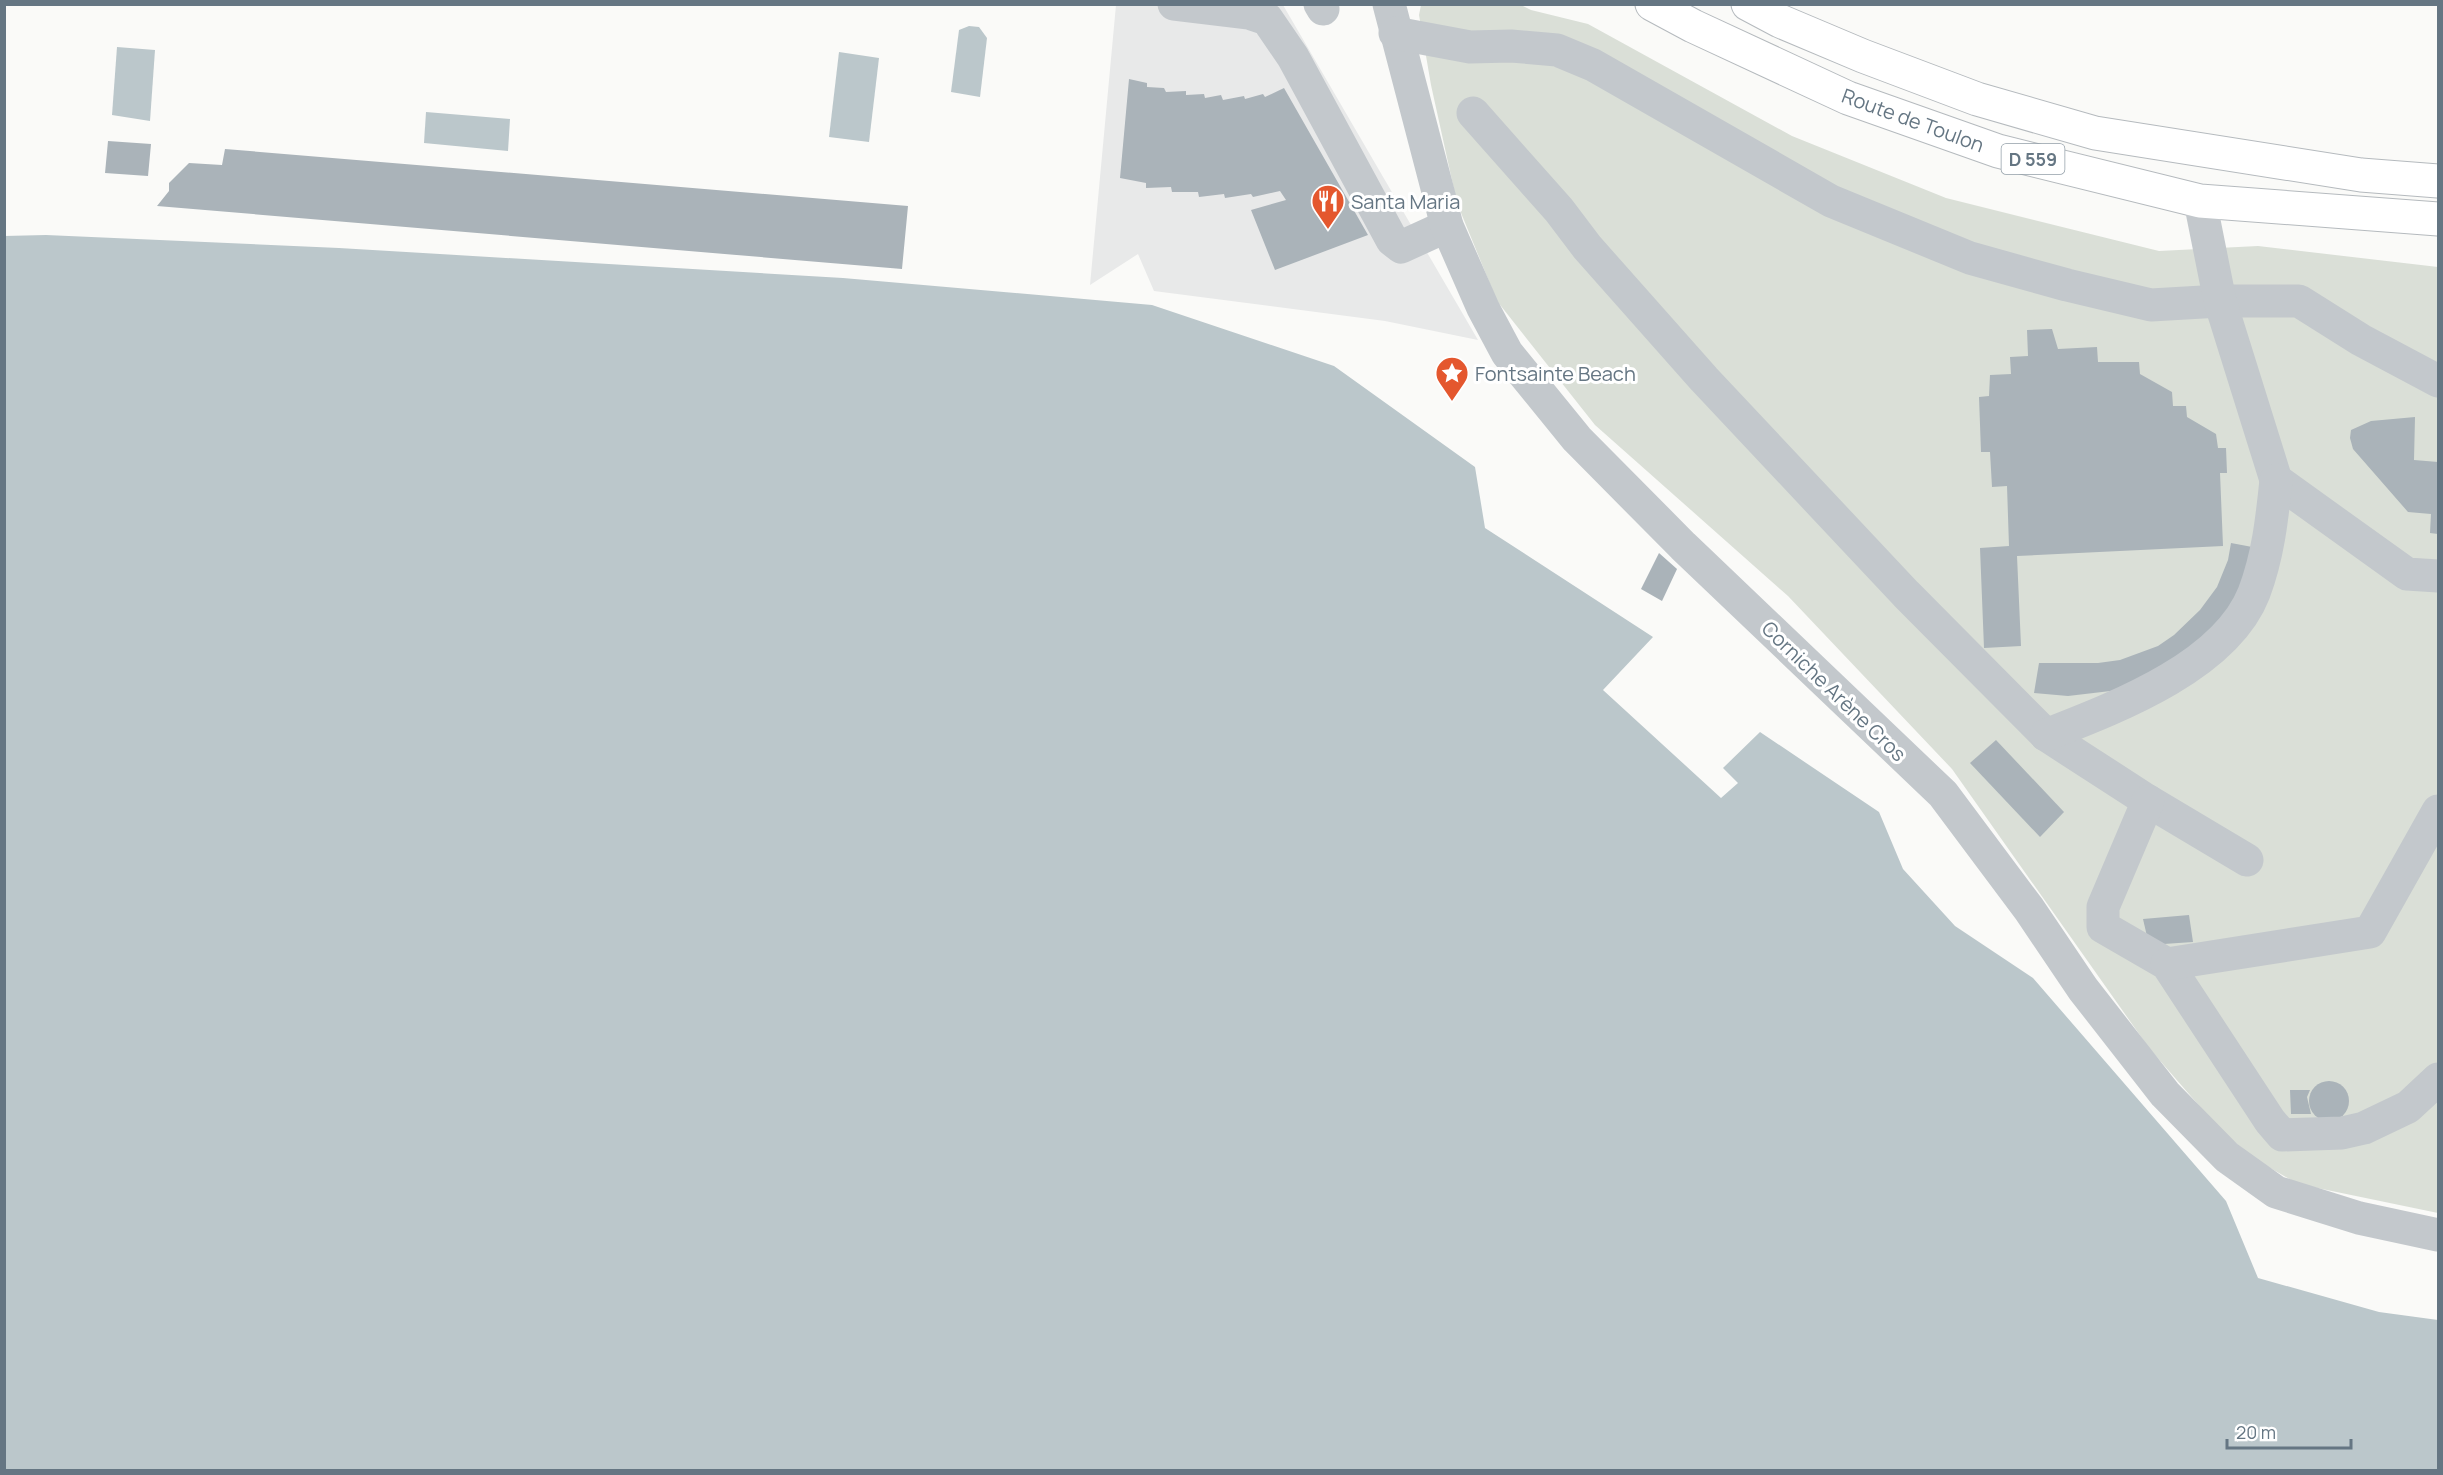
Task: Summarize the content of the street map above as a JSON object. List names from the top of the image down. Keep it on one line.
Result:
{"streets":{"main road":["Route de Toulon","D 559"],"street":["Corniche Arène Cros"]},"places":{"restaurant":["Santa Maria"],"place":["Fontsainte Beach"]},"scale_bar":"20 m"}
